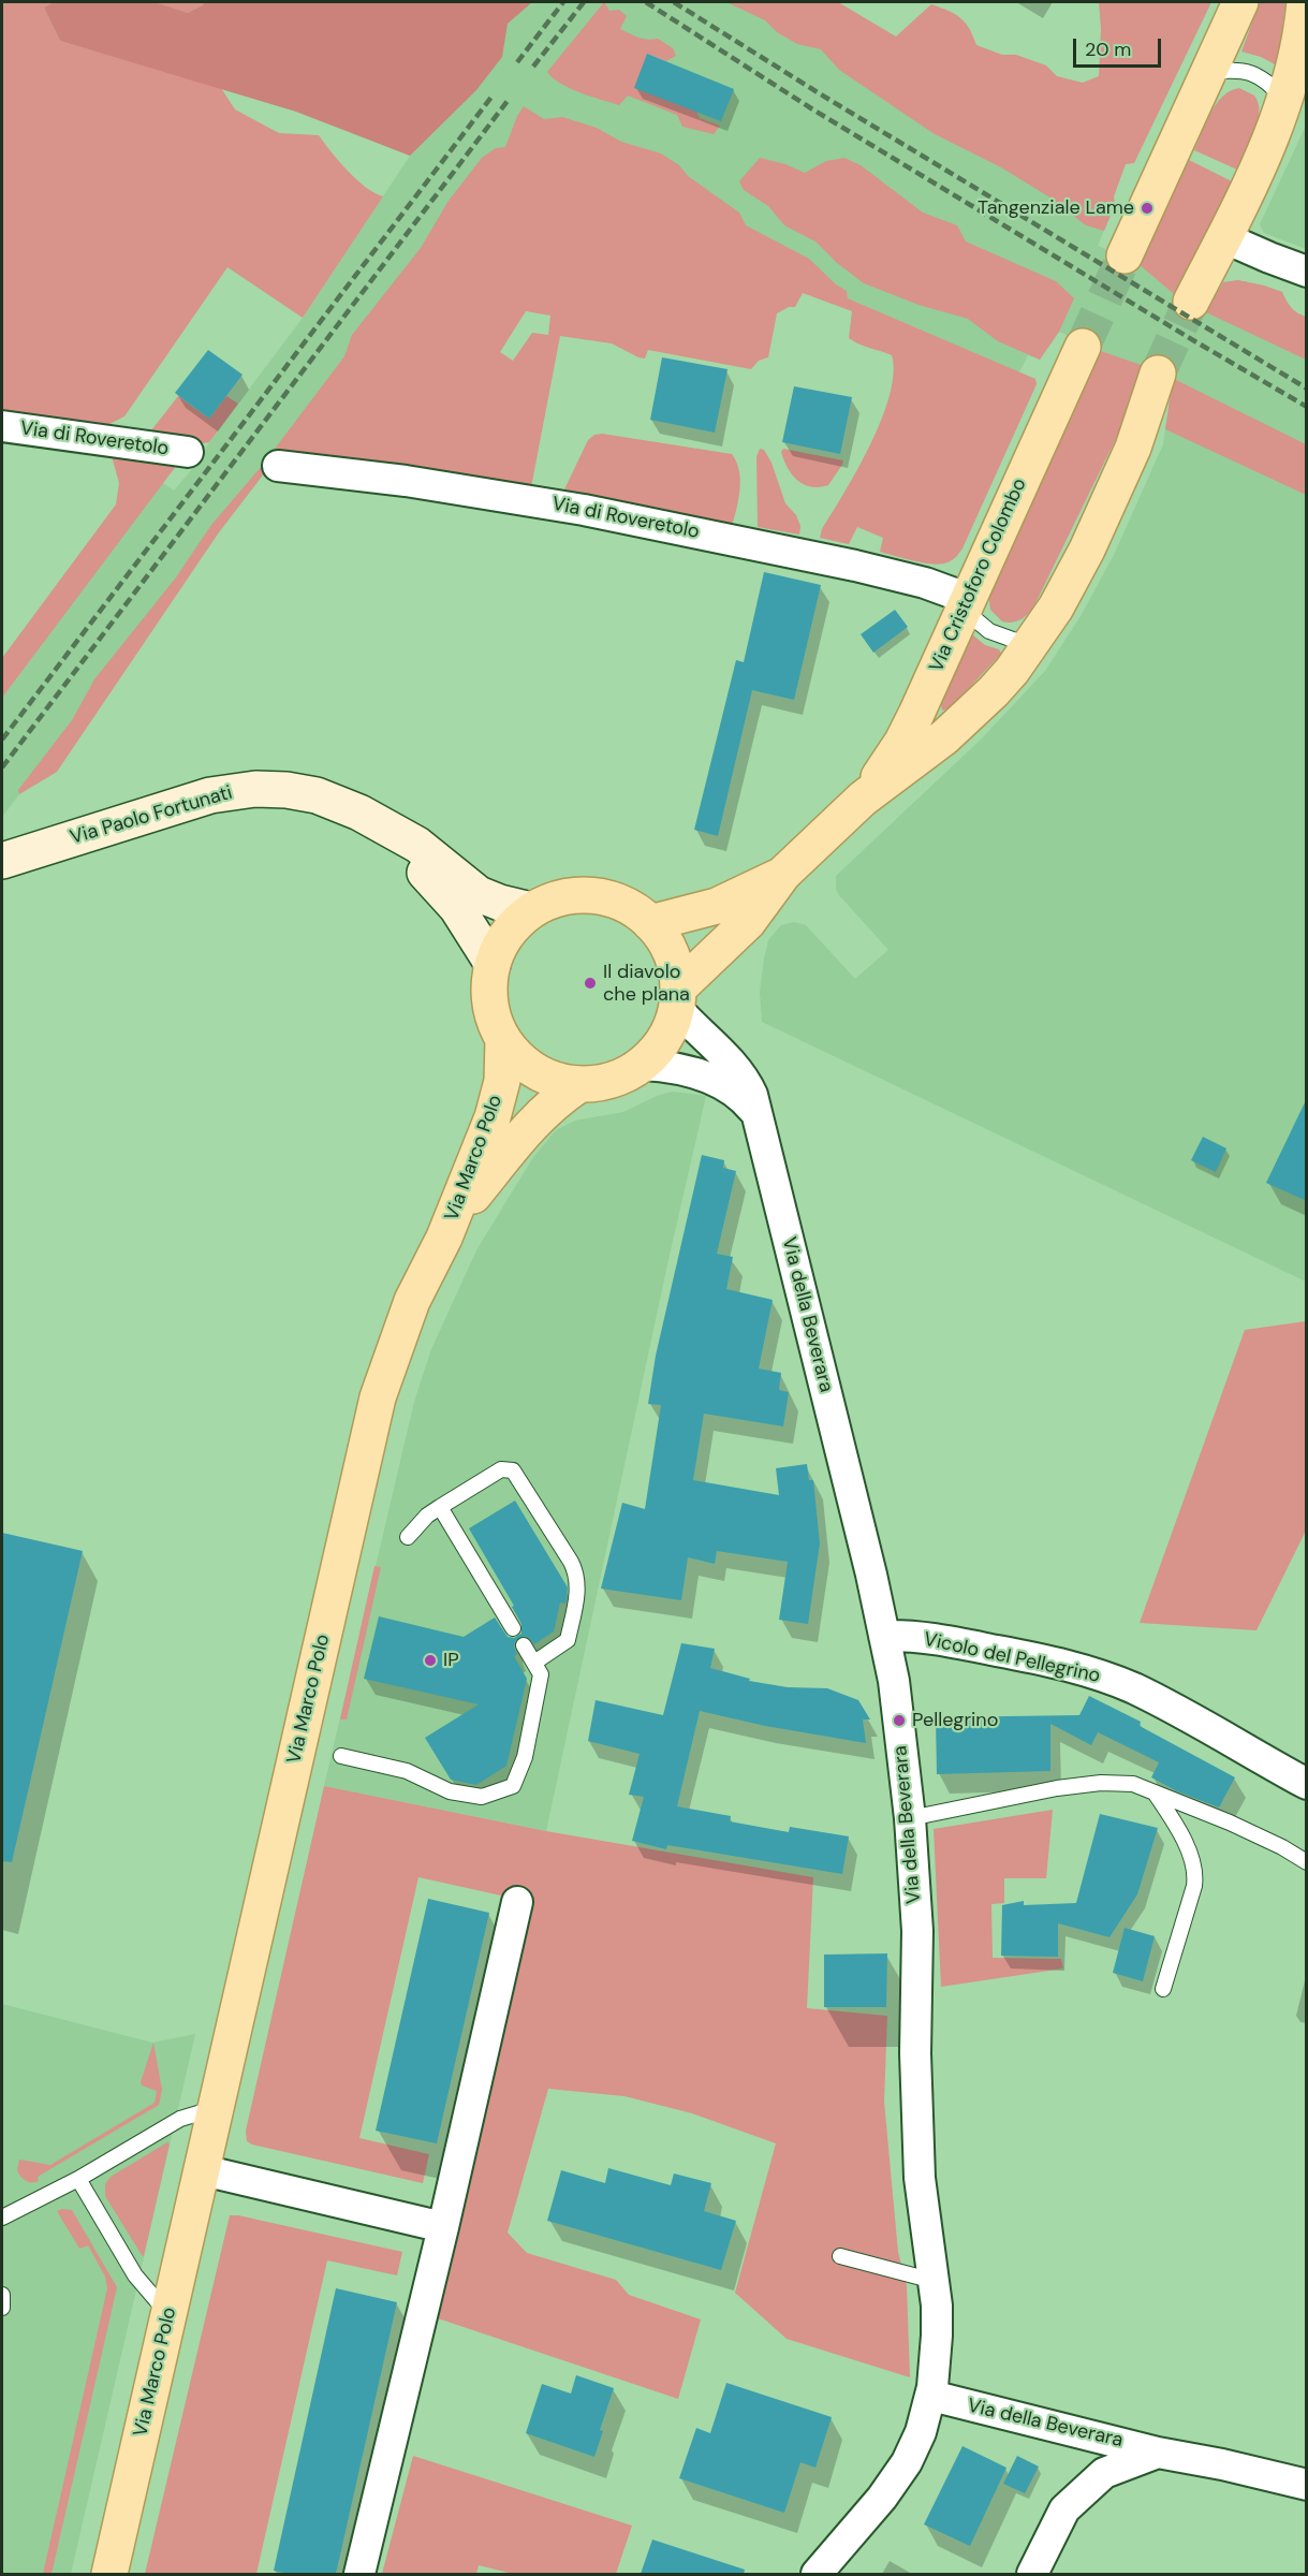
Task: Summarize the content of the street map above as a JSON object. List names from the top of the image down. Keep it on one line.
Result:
{"streets":{"main road":["Via Cristoforo Colombo","Via Marco Polo"],"street":["Via di Roveretolo","Via Paolo Fortunati","Via della Beverara","Vicolo del Pellegrino"]},"crossings":[["Via di Roveretolo","Via Cristoforo Colombo"],["Via Cristoforo Colombo","Via Paolo Fortunati"],["Via Cristoforo Colombo","Via Marco Polo"],["Via Cristoforo Colombo","Via della Beverara"],["Via Paolo Fortunati","Via Marco Polo"],["Via Paolo Fortunati","Via della Beverara"],["Via Marco Polo","Via della Beverara"],["Via della Beverara","Vicolo del Pellegrino"]],"places":["Tangenziale Lame","Il diavolo che plana","IP","Pellegrino"],"scale_bar":"20 m"}
